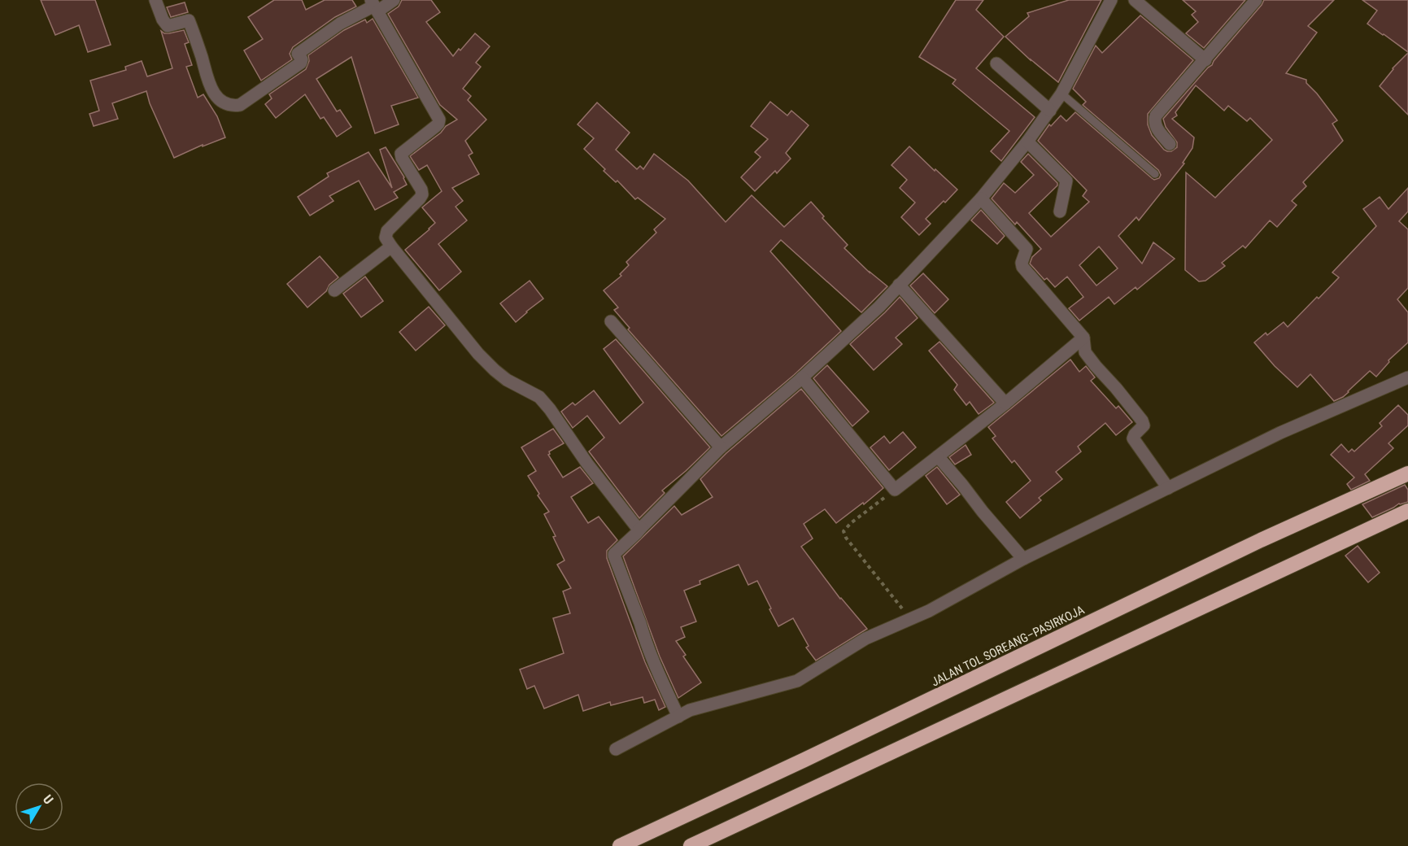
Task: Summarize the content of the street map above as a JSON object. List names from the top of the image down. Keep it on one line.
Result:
{"streets":{"highway":["JALAN TOL SOREANG–PASIRKOJA"]},"north":"top right"}
